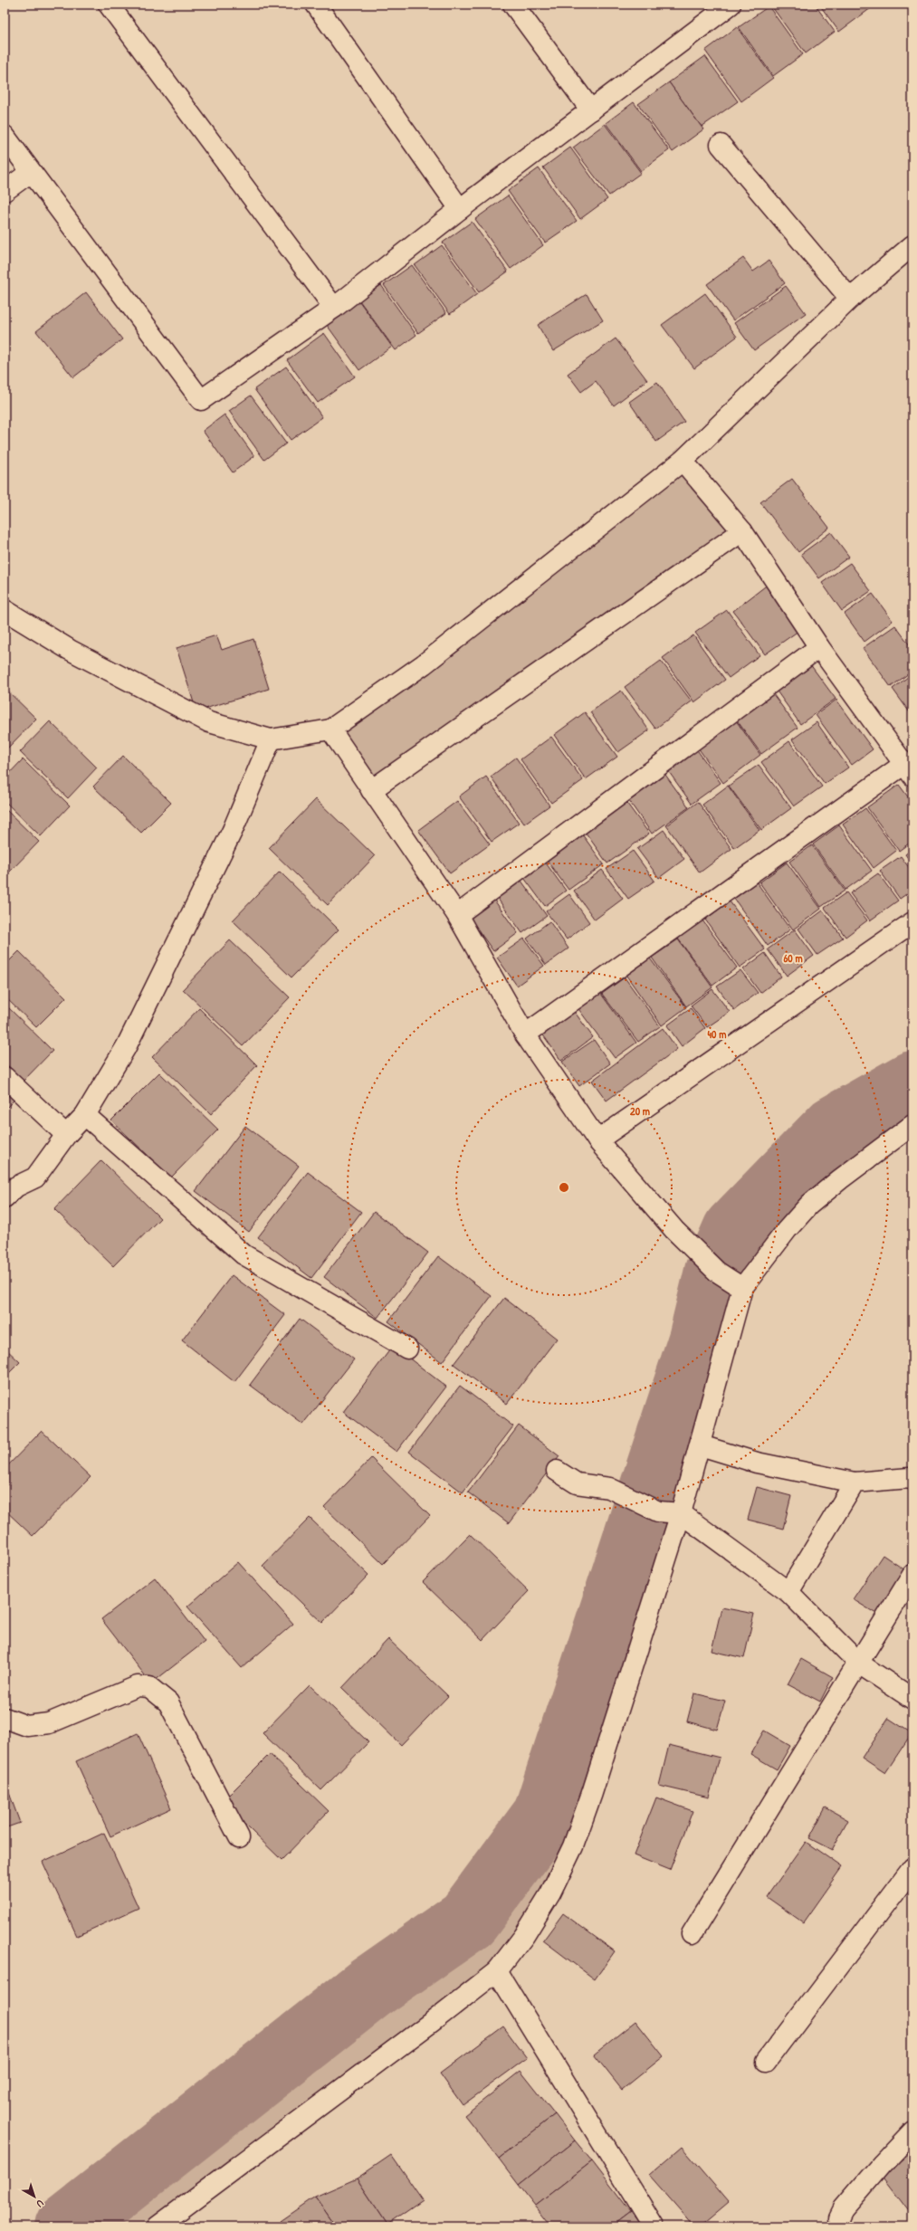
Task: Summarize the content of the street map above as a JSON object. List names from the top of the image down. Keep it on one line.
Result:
{"north":"bottom right","rings":["60 m","40 m","20 m"]}
